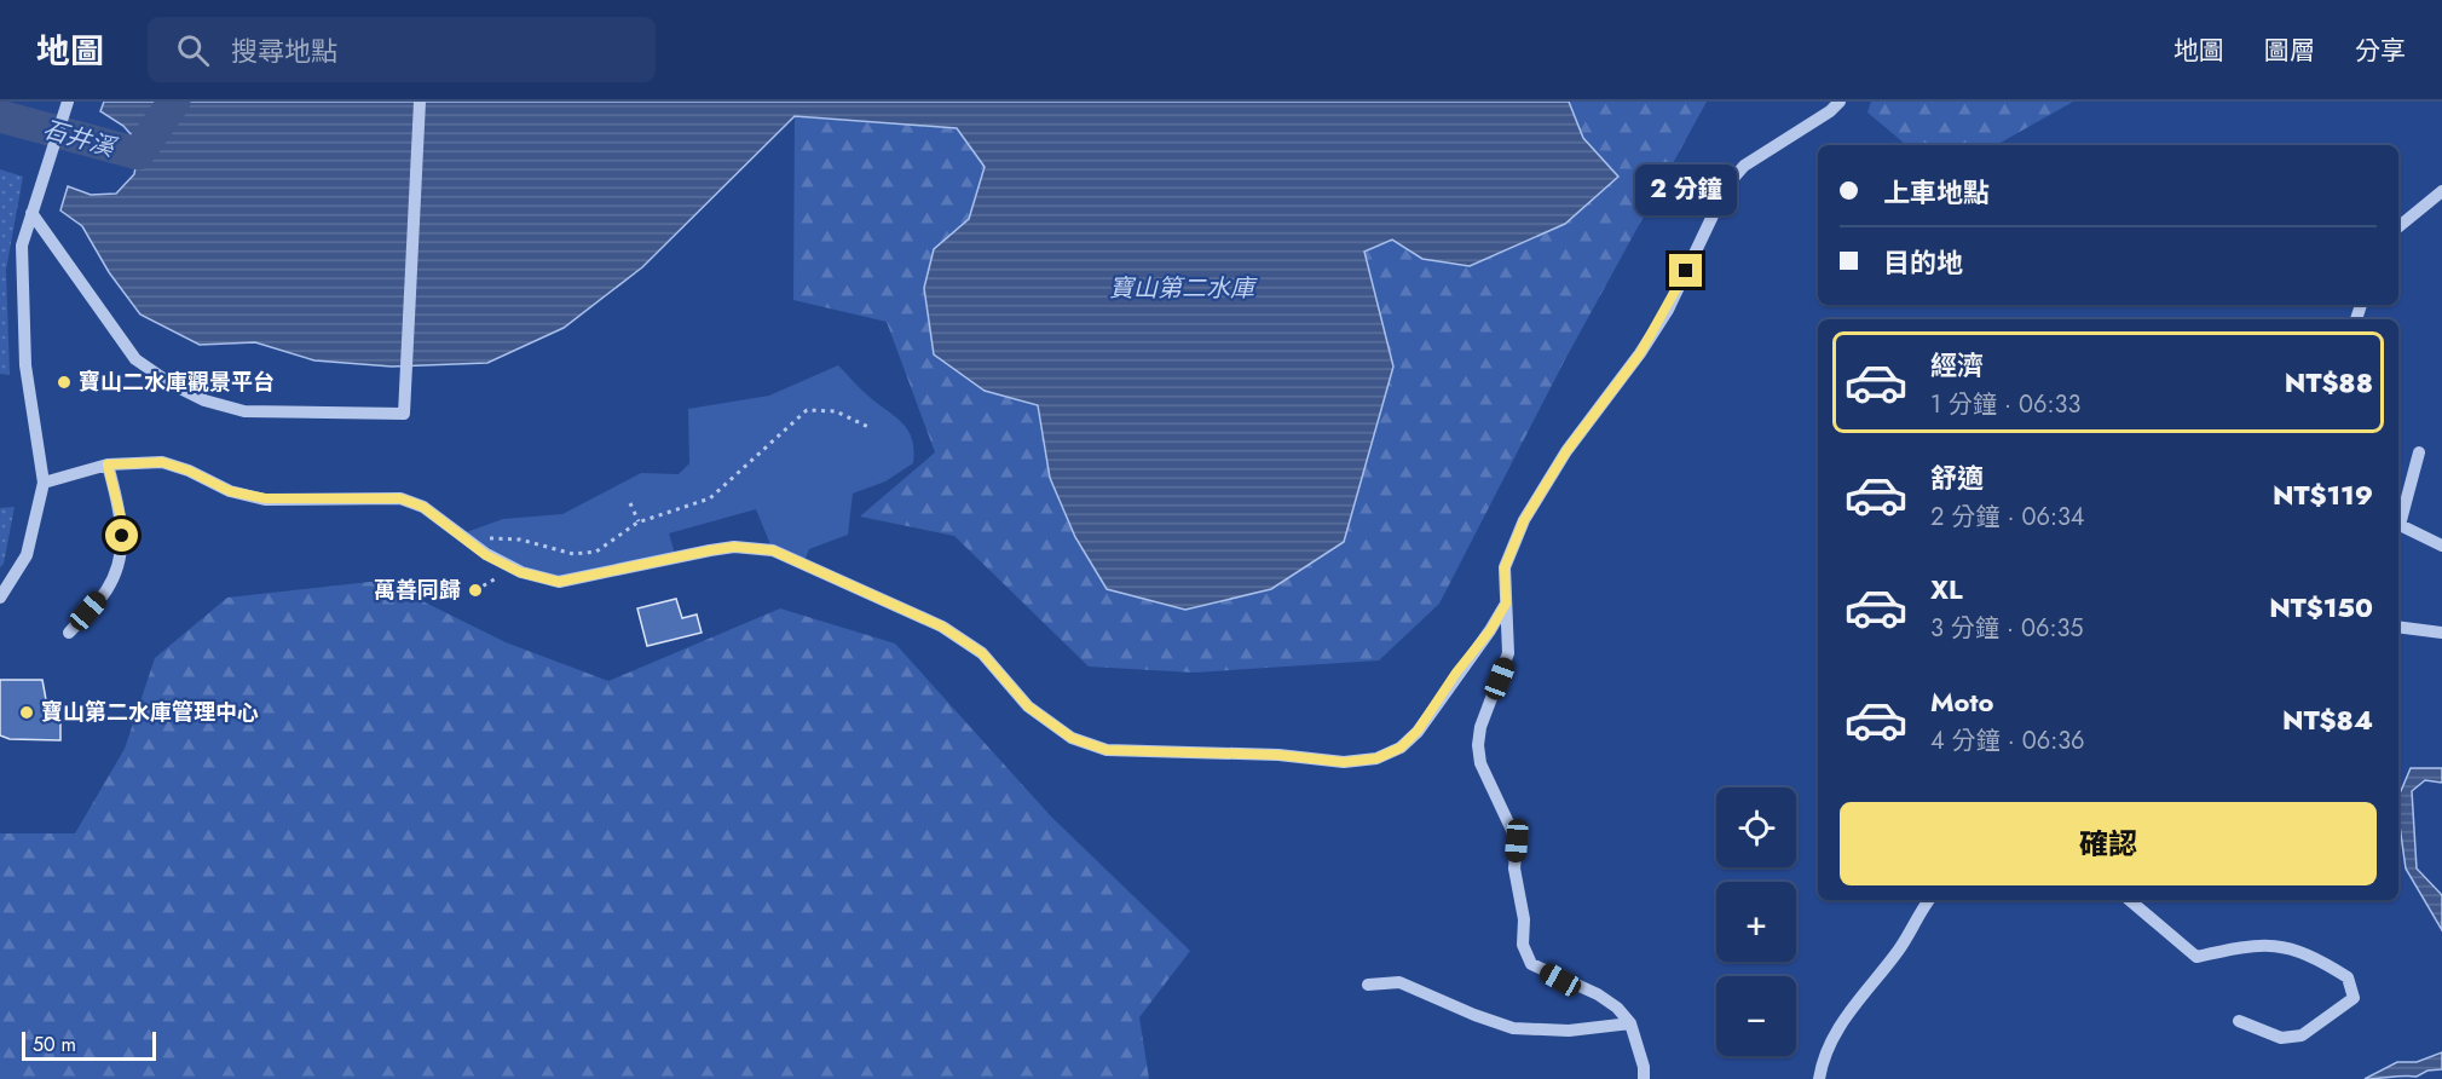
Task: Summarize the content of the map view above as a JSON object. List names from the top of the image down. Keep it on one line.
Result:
{"water":["石井溪","寶山第二水庫"],"places":["寶山二水庫觀景平台","萬善同歸","寶山第二水庫管理中心"],"scale_bar":"50 m","page":{"header":"地圖","search":"搜尋地點","nav":["地圖","圖層","分享"],"banner":["上車地點","目的地"],"bubble":"2 分鐘","list":[{"name":"經濟","note":"1 分鐘 · 06:33","value":"NT$88"},{"name":"舒適","note":"2 分鐘 · 06:34","value":"NT$119"},{"name":"XL","note":"3 分鐘 · 06:35","value":"NT$150"},{"name":"Moto","note":"4 分鐘 · 06:36","value":"NT$84"}],"map_buttons":["+","−"],"buttons":"確認","scale":"50 m"}}
